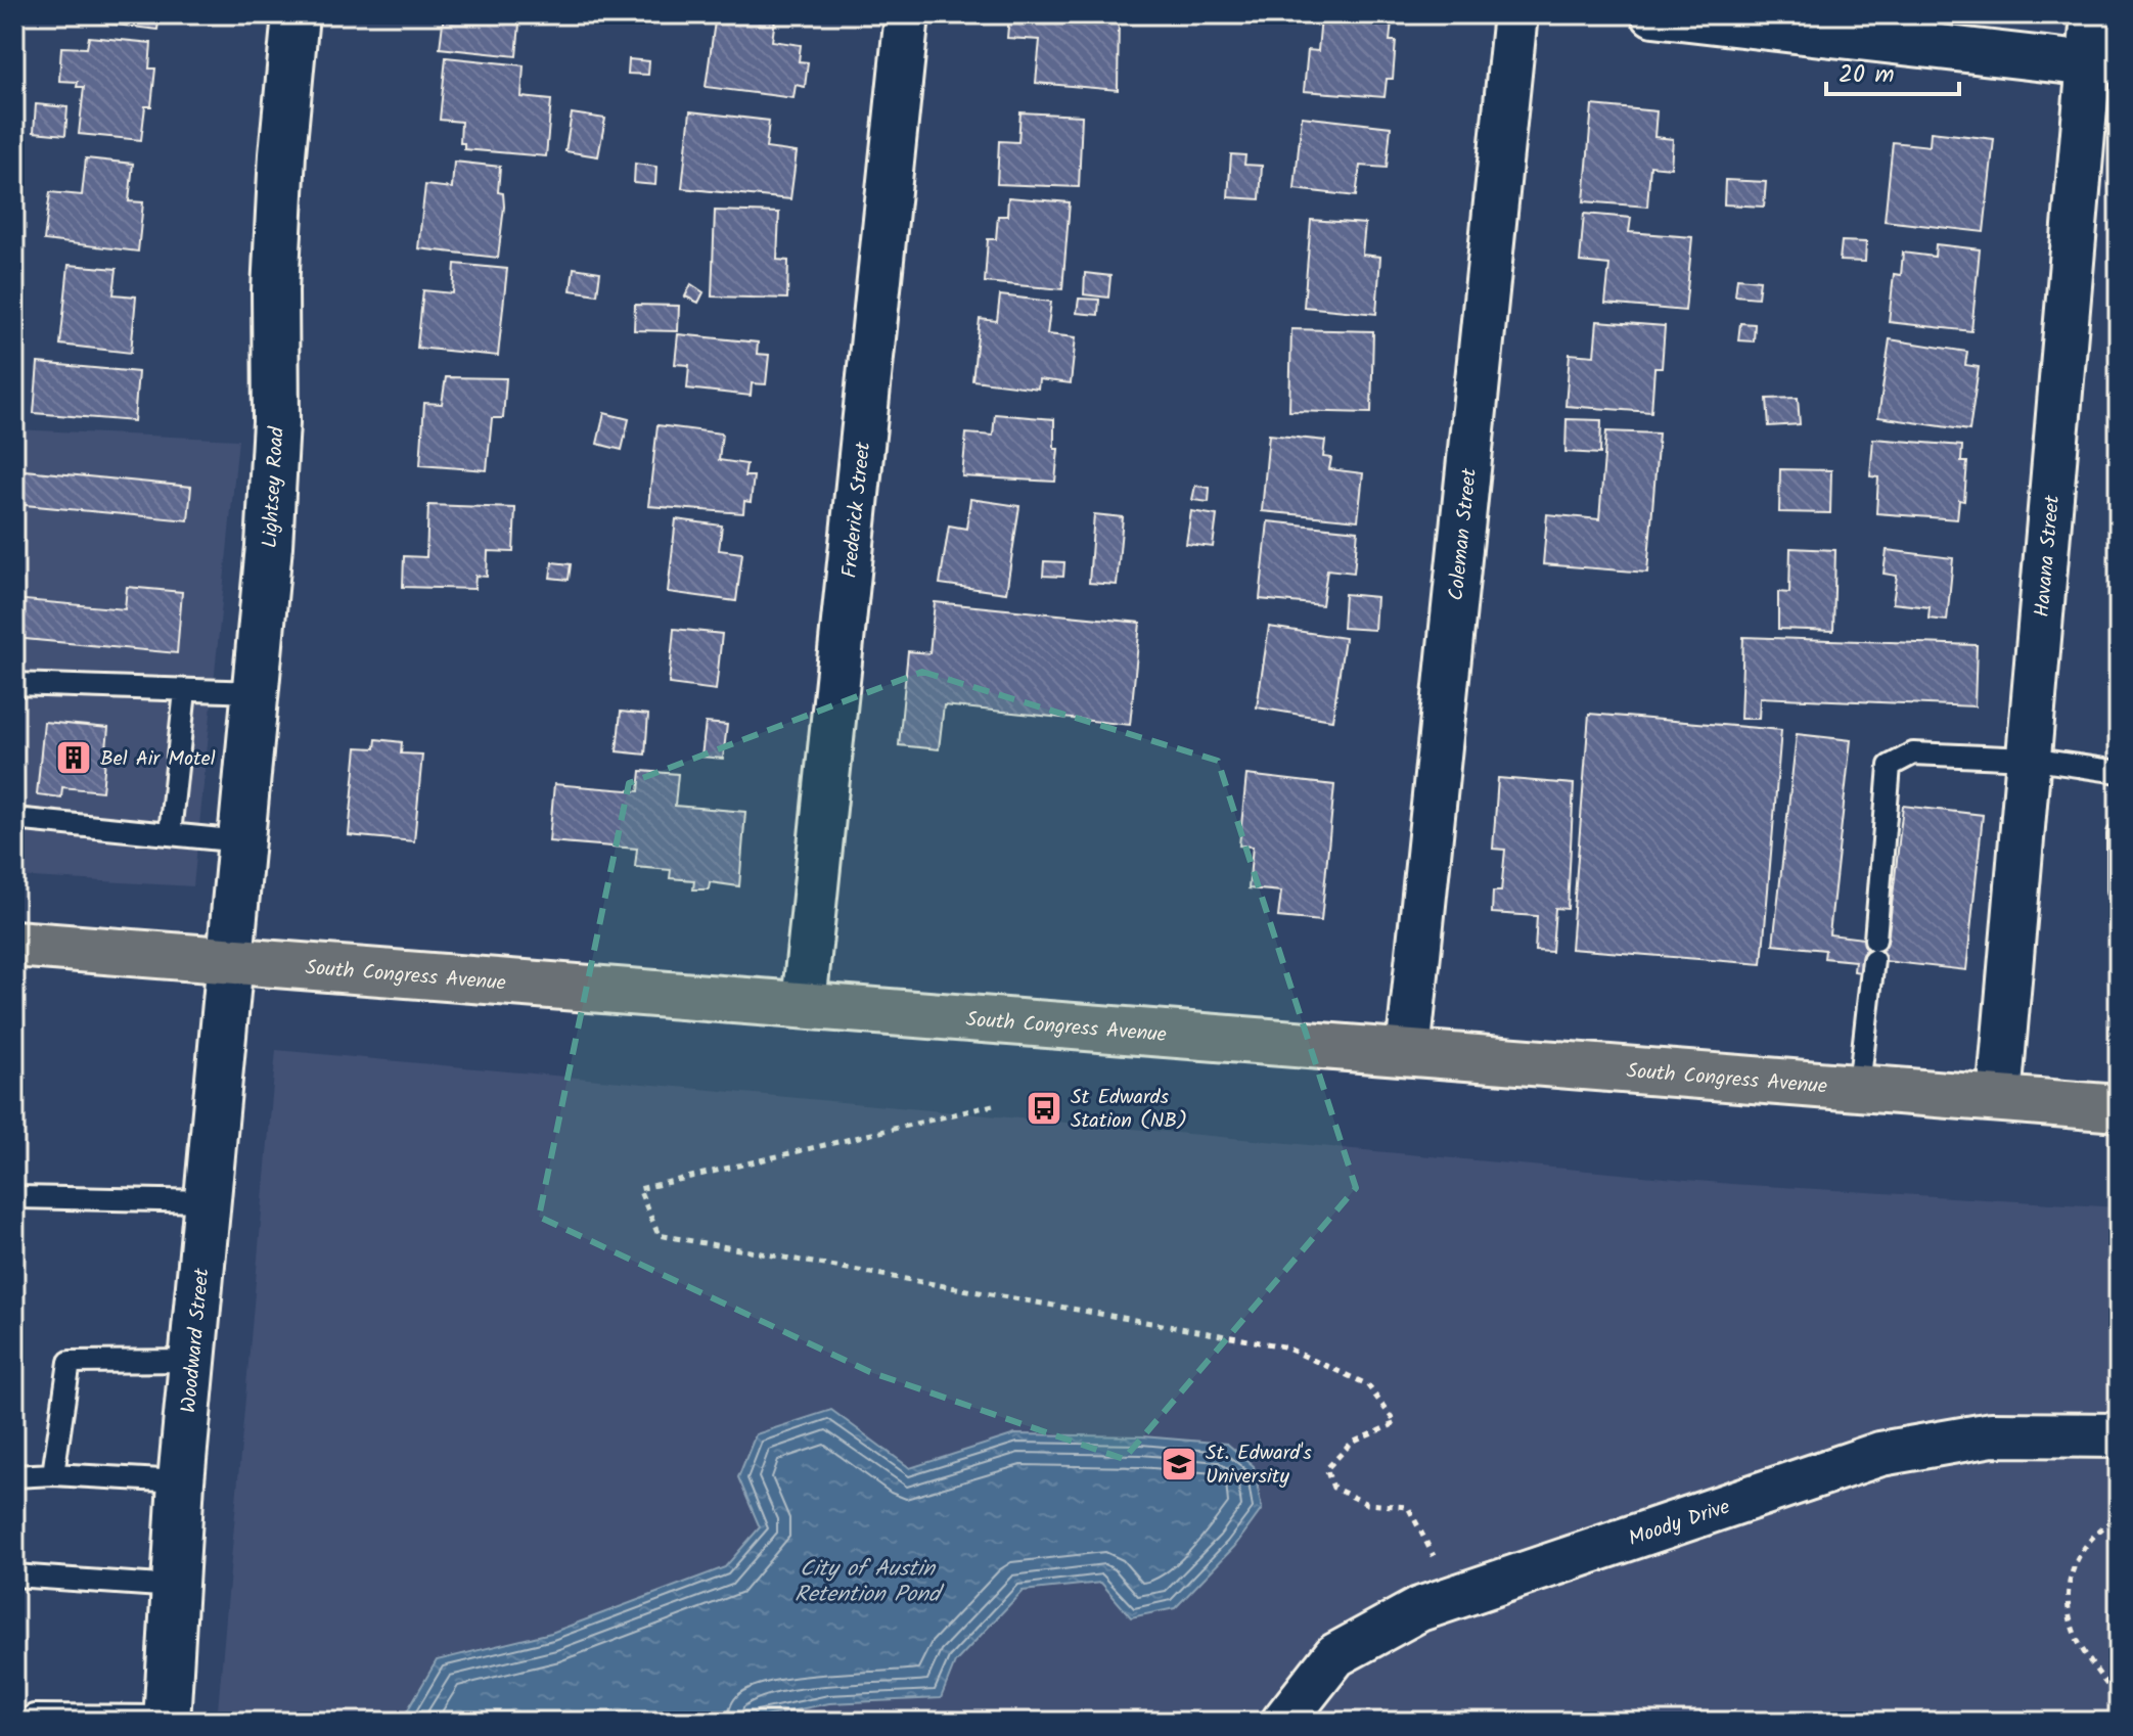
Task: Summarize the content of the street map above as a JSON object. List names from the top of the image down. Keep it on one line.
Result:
{"streets":{"main road":["South Congress Avenue"],"street":["Lightsey Road","Frederick Street","Coleman Street","Havana Street","Woodward Street","Moody Drive"]},"crossings":[["Lightsey Road","South Congress Avenue"],["Lightsey Road","Woodward Street"],["Frederick Street","South Congress Avenue"],["Coleman Street","South Congress Avenue"],["Havana Street","South Congress Avenue"],["South Congress Avenue","Woodward Street"]],"water":["City of Austin Retention Pond"],"places":{"building":["Bel Air Motel"],"bus stop":["St Edwards Station (NB)"],"school or university":["St. Edward's University"]},"scale_bar":"20 m"}
